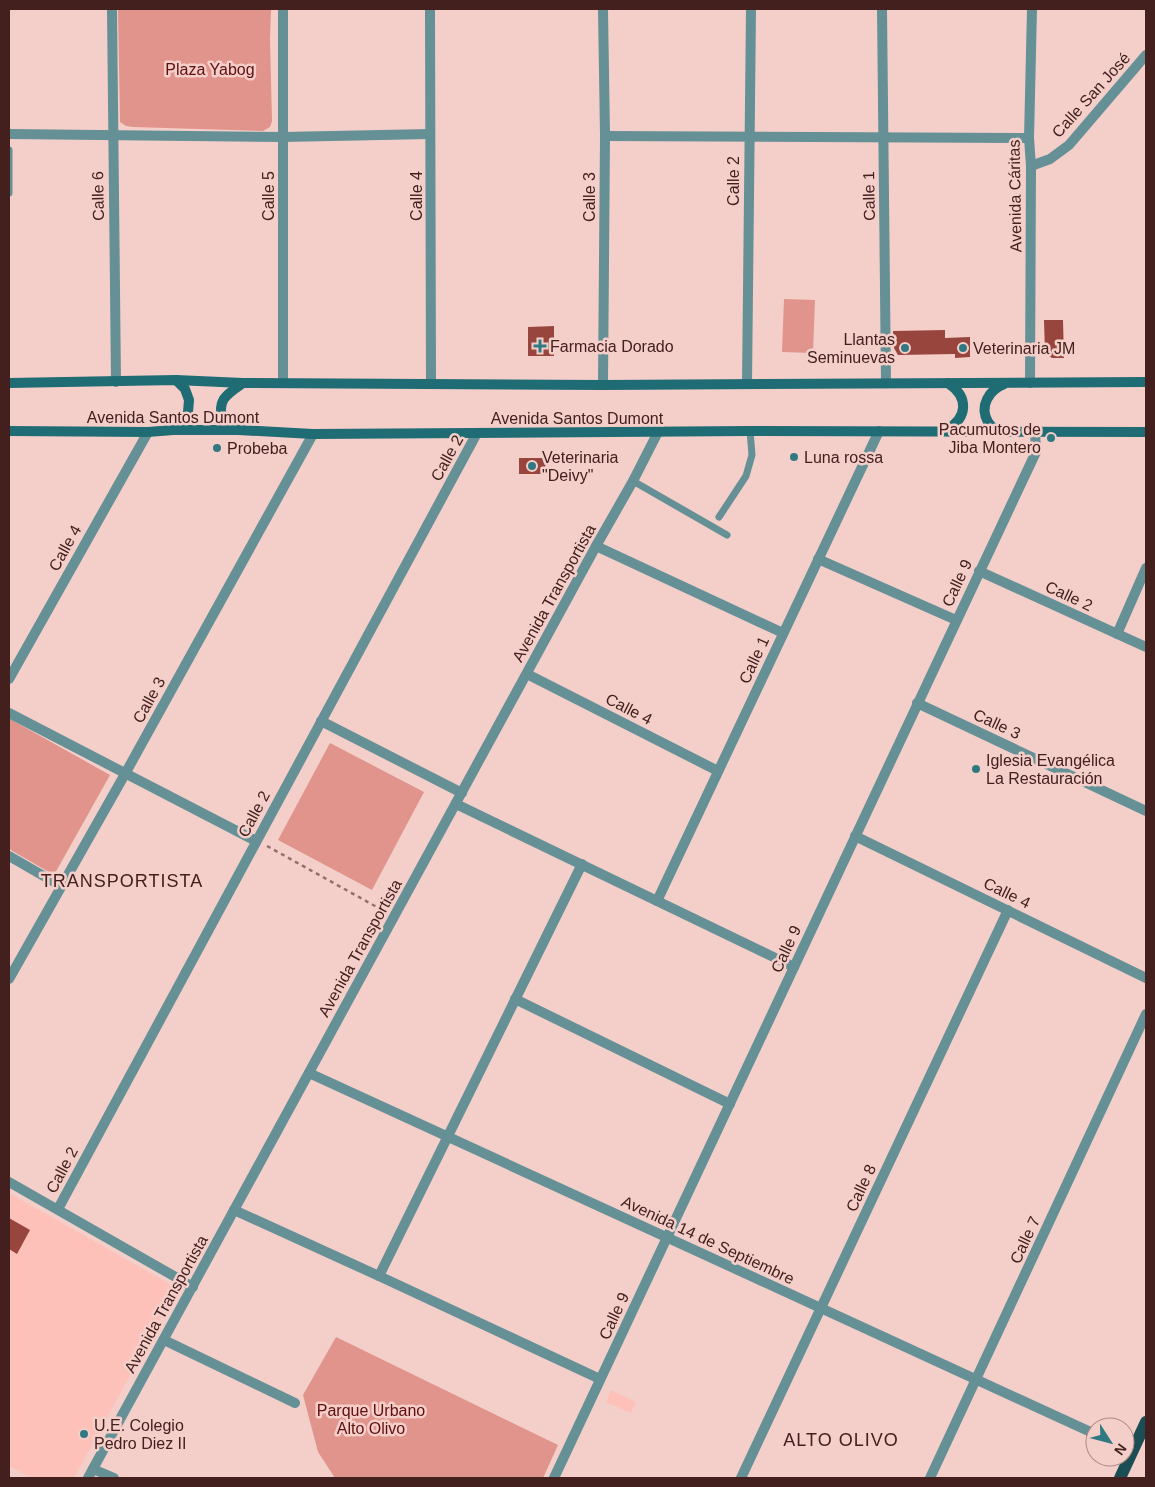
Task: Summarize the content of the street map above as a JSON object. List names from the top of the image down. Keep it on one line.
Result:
{"streets":{"main road":["Avenida Santos Dumont"],"street":["Calle San José","Calle 2","Calle 6","Calle 5","Calle 4","Calle 1","Avenida Cáritas","Calle 3","Calle 9","Avenida Transportista","Calle 8","Avenida 14 de Septiembre","Calle 7"]},"crossings":[["Calle San José","Avenida Cáritas"],["Calle 2","Avenida Santos Dumont"],["Calle 2","Calle 9"],["Calle 2","Avenida Transportista"],["Calle 6","Avenida Santos Dumont"],["Calle 5","Avenida Santos Dumont"],["Calle 4","Calle 1"],["Calle 4","Avenida Santos Dumont"],["Calle 4","Calle 9"],["Calle 4","Avenida Transportista"],["Calle 4","Calle 8"],["Calle 1","Avenida Santos Dumont"],["Avenida Cáritas","Avenida Santos Dumont"],["Calle 3","Avenida Santos Dumont"],["Calle 3","Calle 9"],["Avenida Santos Dumont","Calle 9"],["Avenida Santos Dumont","Avenida Transportista"],["Calle 9","Avenida 14 de Septiembre"],["Avenida Transportista","Avenida 14 de Septiembre"],["Calle 8","Avenida 14 de Septiembre"],["Avenida 14 de Septiembre","Calle 7"]],"districts":["TRANSPORTISTA","ALTO OLIVO"],"parks":["Plaza Yabog","Parque Urbano Alto Olivo"],"places":{"health":["Farmacia Dorado"],"other":["Llantas Seminuevas","Veterinaria JM","Pacumutos de Jiba Montero","Probeba","Luna rossa","Veterinaria \"Deivy\"","Iglesia Evangélica La Restauración","U.E. Colegio Pedro Diez II"]},"north":"bottom right"}
